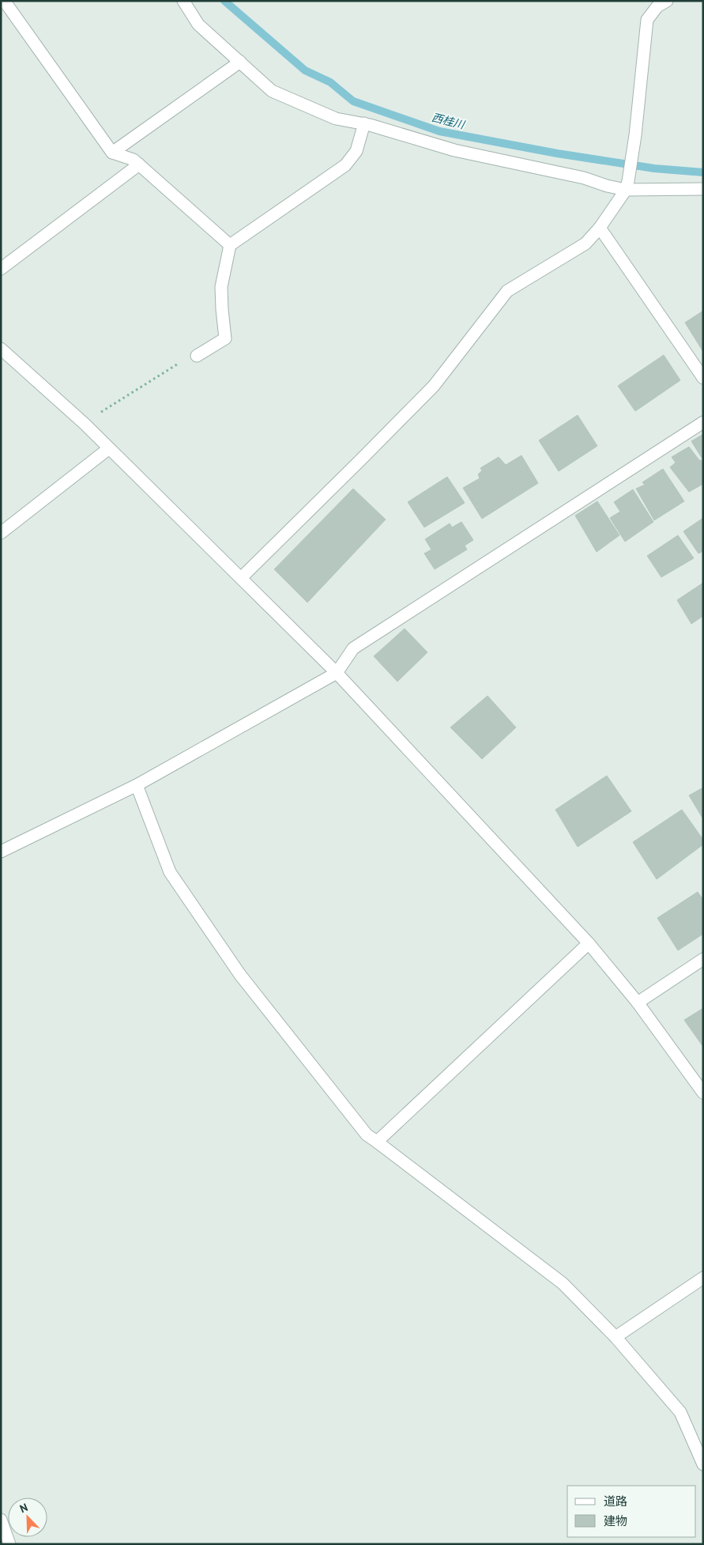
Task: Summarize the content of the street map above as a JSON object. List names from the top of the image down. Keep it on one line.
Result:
{"water":["西桂川"],"legend":["道路","建物"],"north":"top left"}
